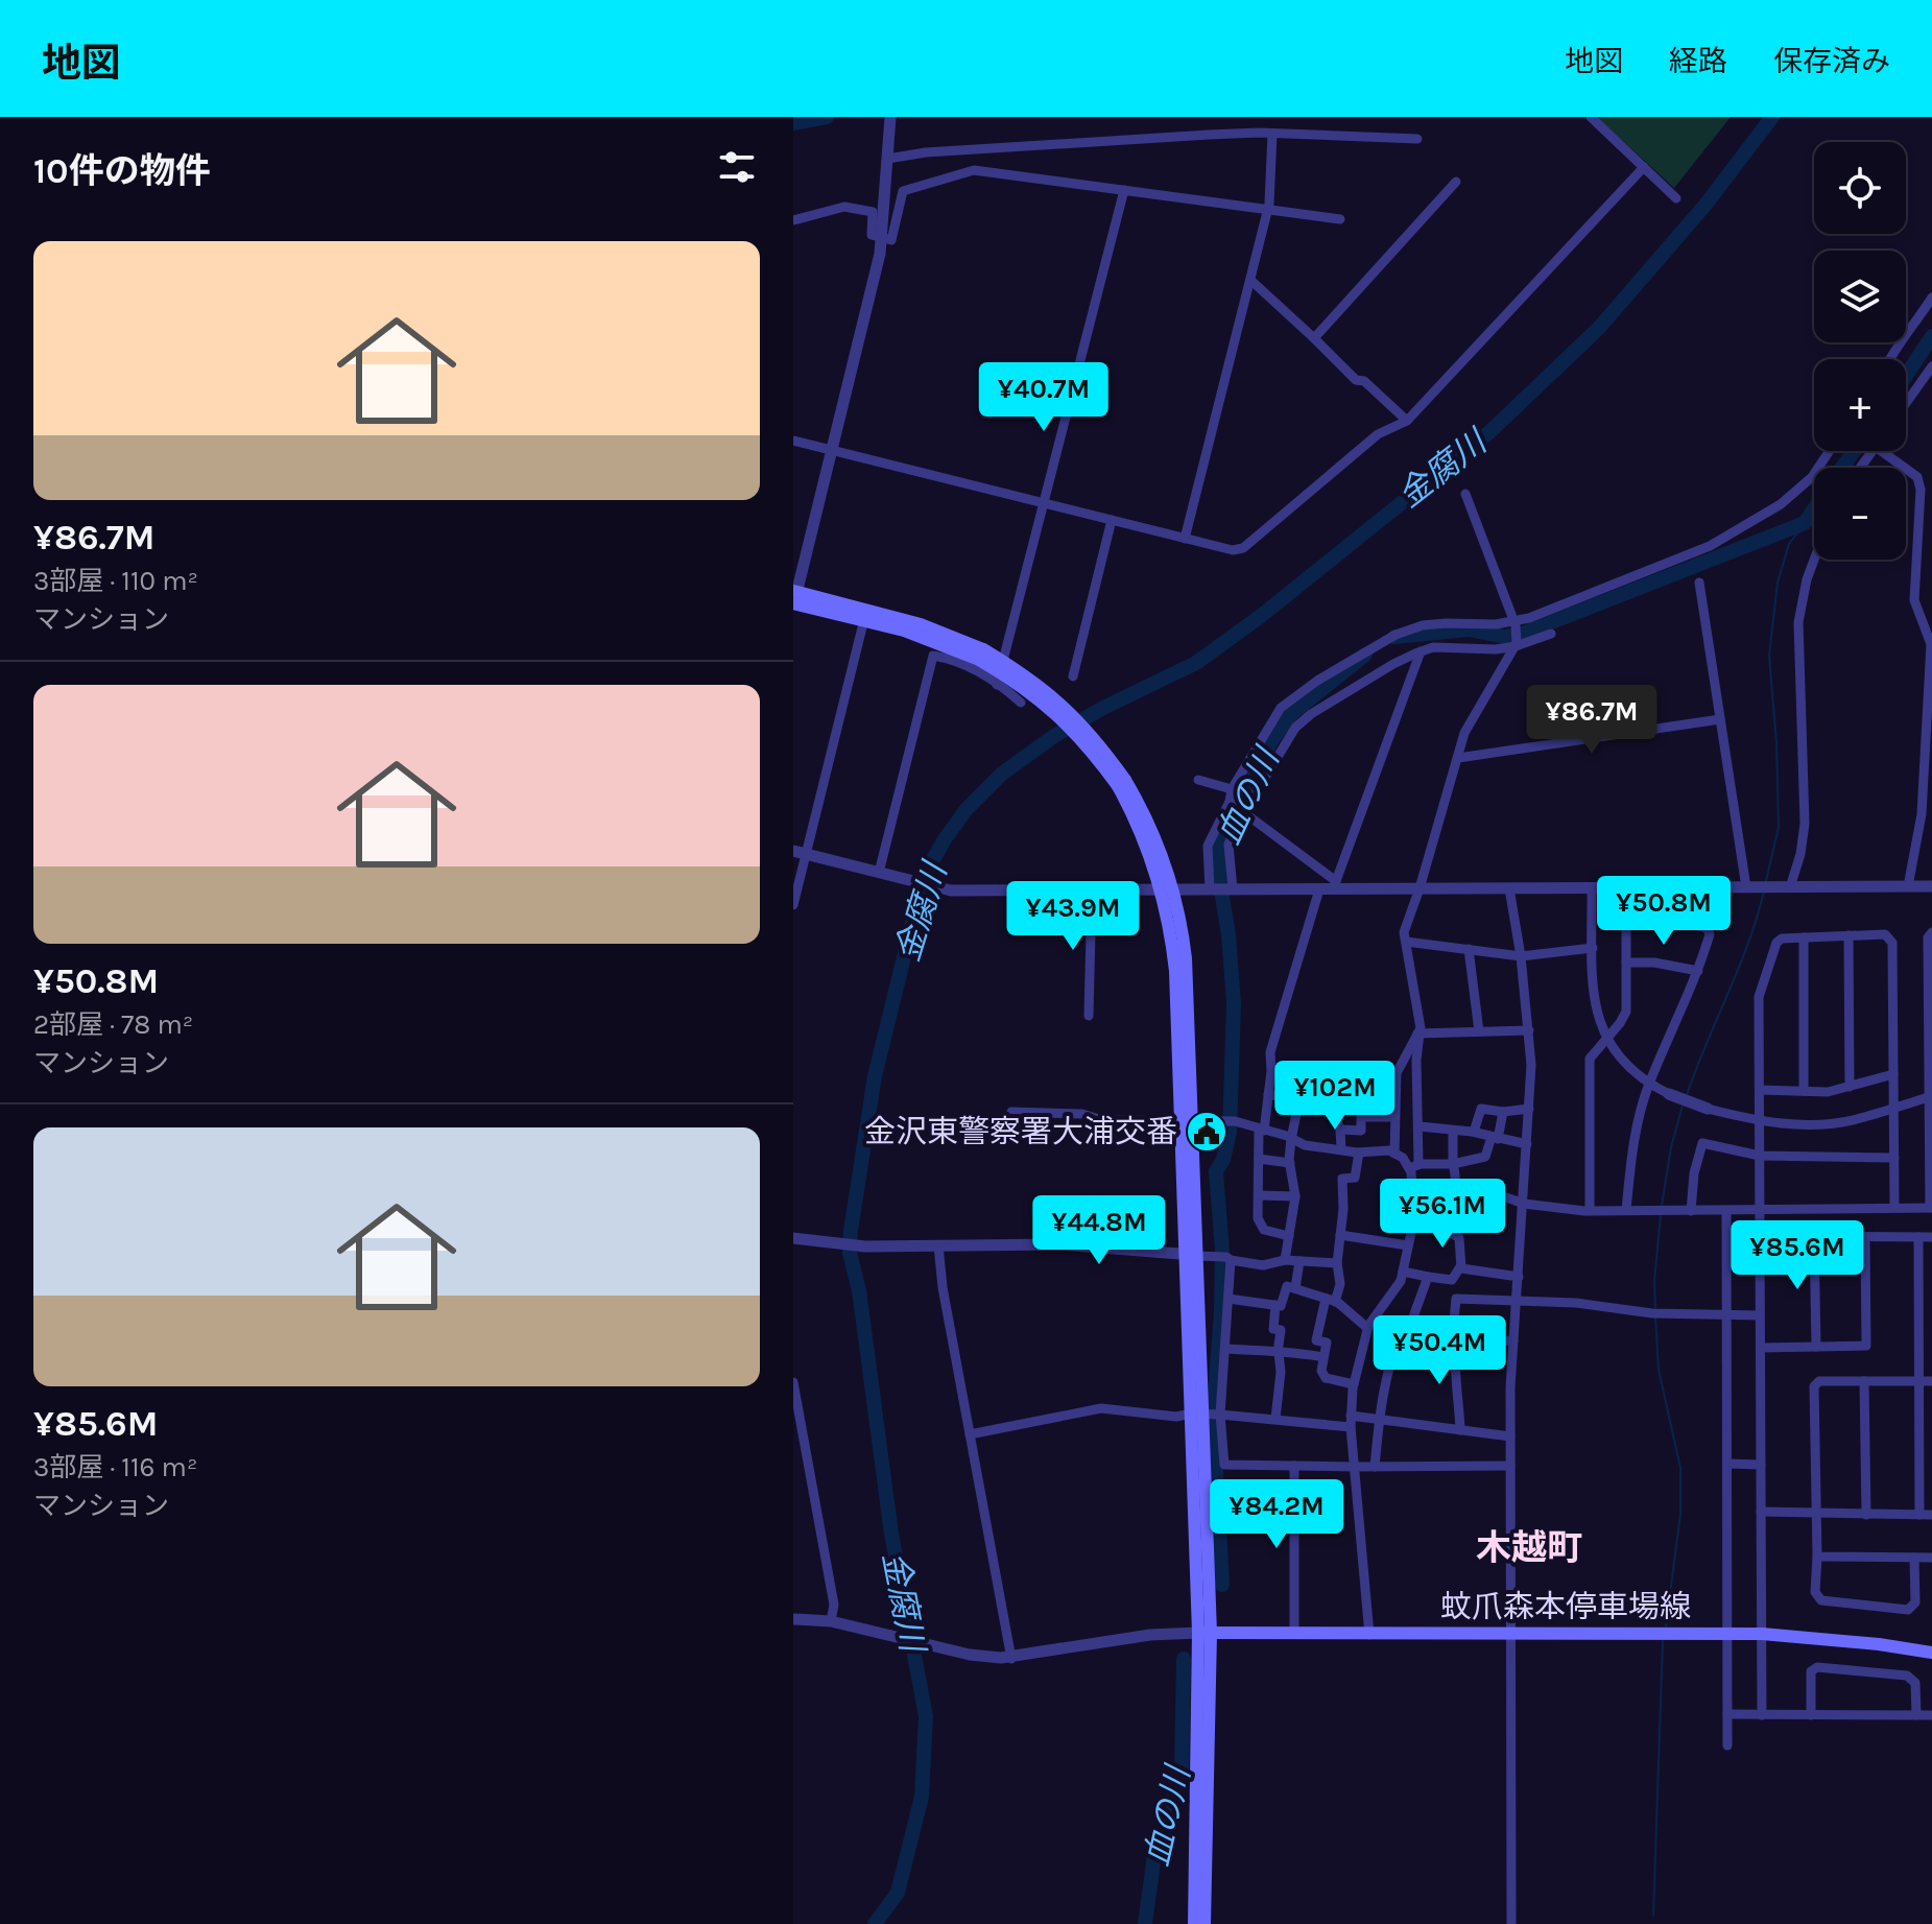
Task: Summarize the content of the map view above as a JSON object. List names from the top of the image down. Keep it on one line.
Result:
{"streets":{"main road":["蚊爪森本停車場線"]},"districts":["木越町"],"water":["金腐川","血の川"],"places":{"public building":["金沢東警察署大浦交番"]},"page":{"header":"地図","nav":["地図","経路","保存済み"],"heading":"10件の物件","map_buttons":["+","−"],"list":[{"name":"¥86.7M","note":"3部屋 · 110 m² · マンション"},{"name":"¥50.8M","note":"2部屋 · 78 m² · マンション"},{"name":"¥85.6M","note":"3部屋 · 116 m² · マンション"}],"price":["¥40.7M","¥86.7M","¥50.8M","¥43.9M","¥102M","¥56.1M","¥44.8M","¥85.6M","¥50.4M","¥84.2M"]}}
